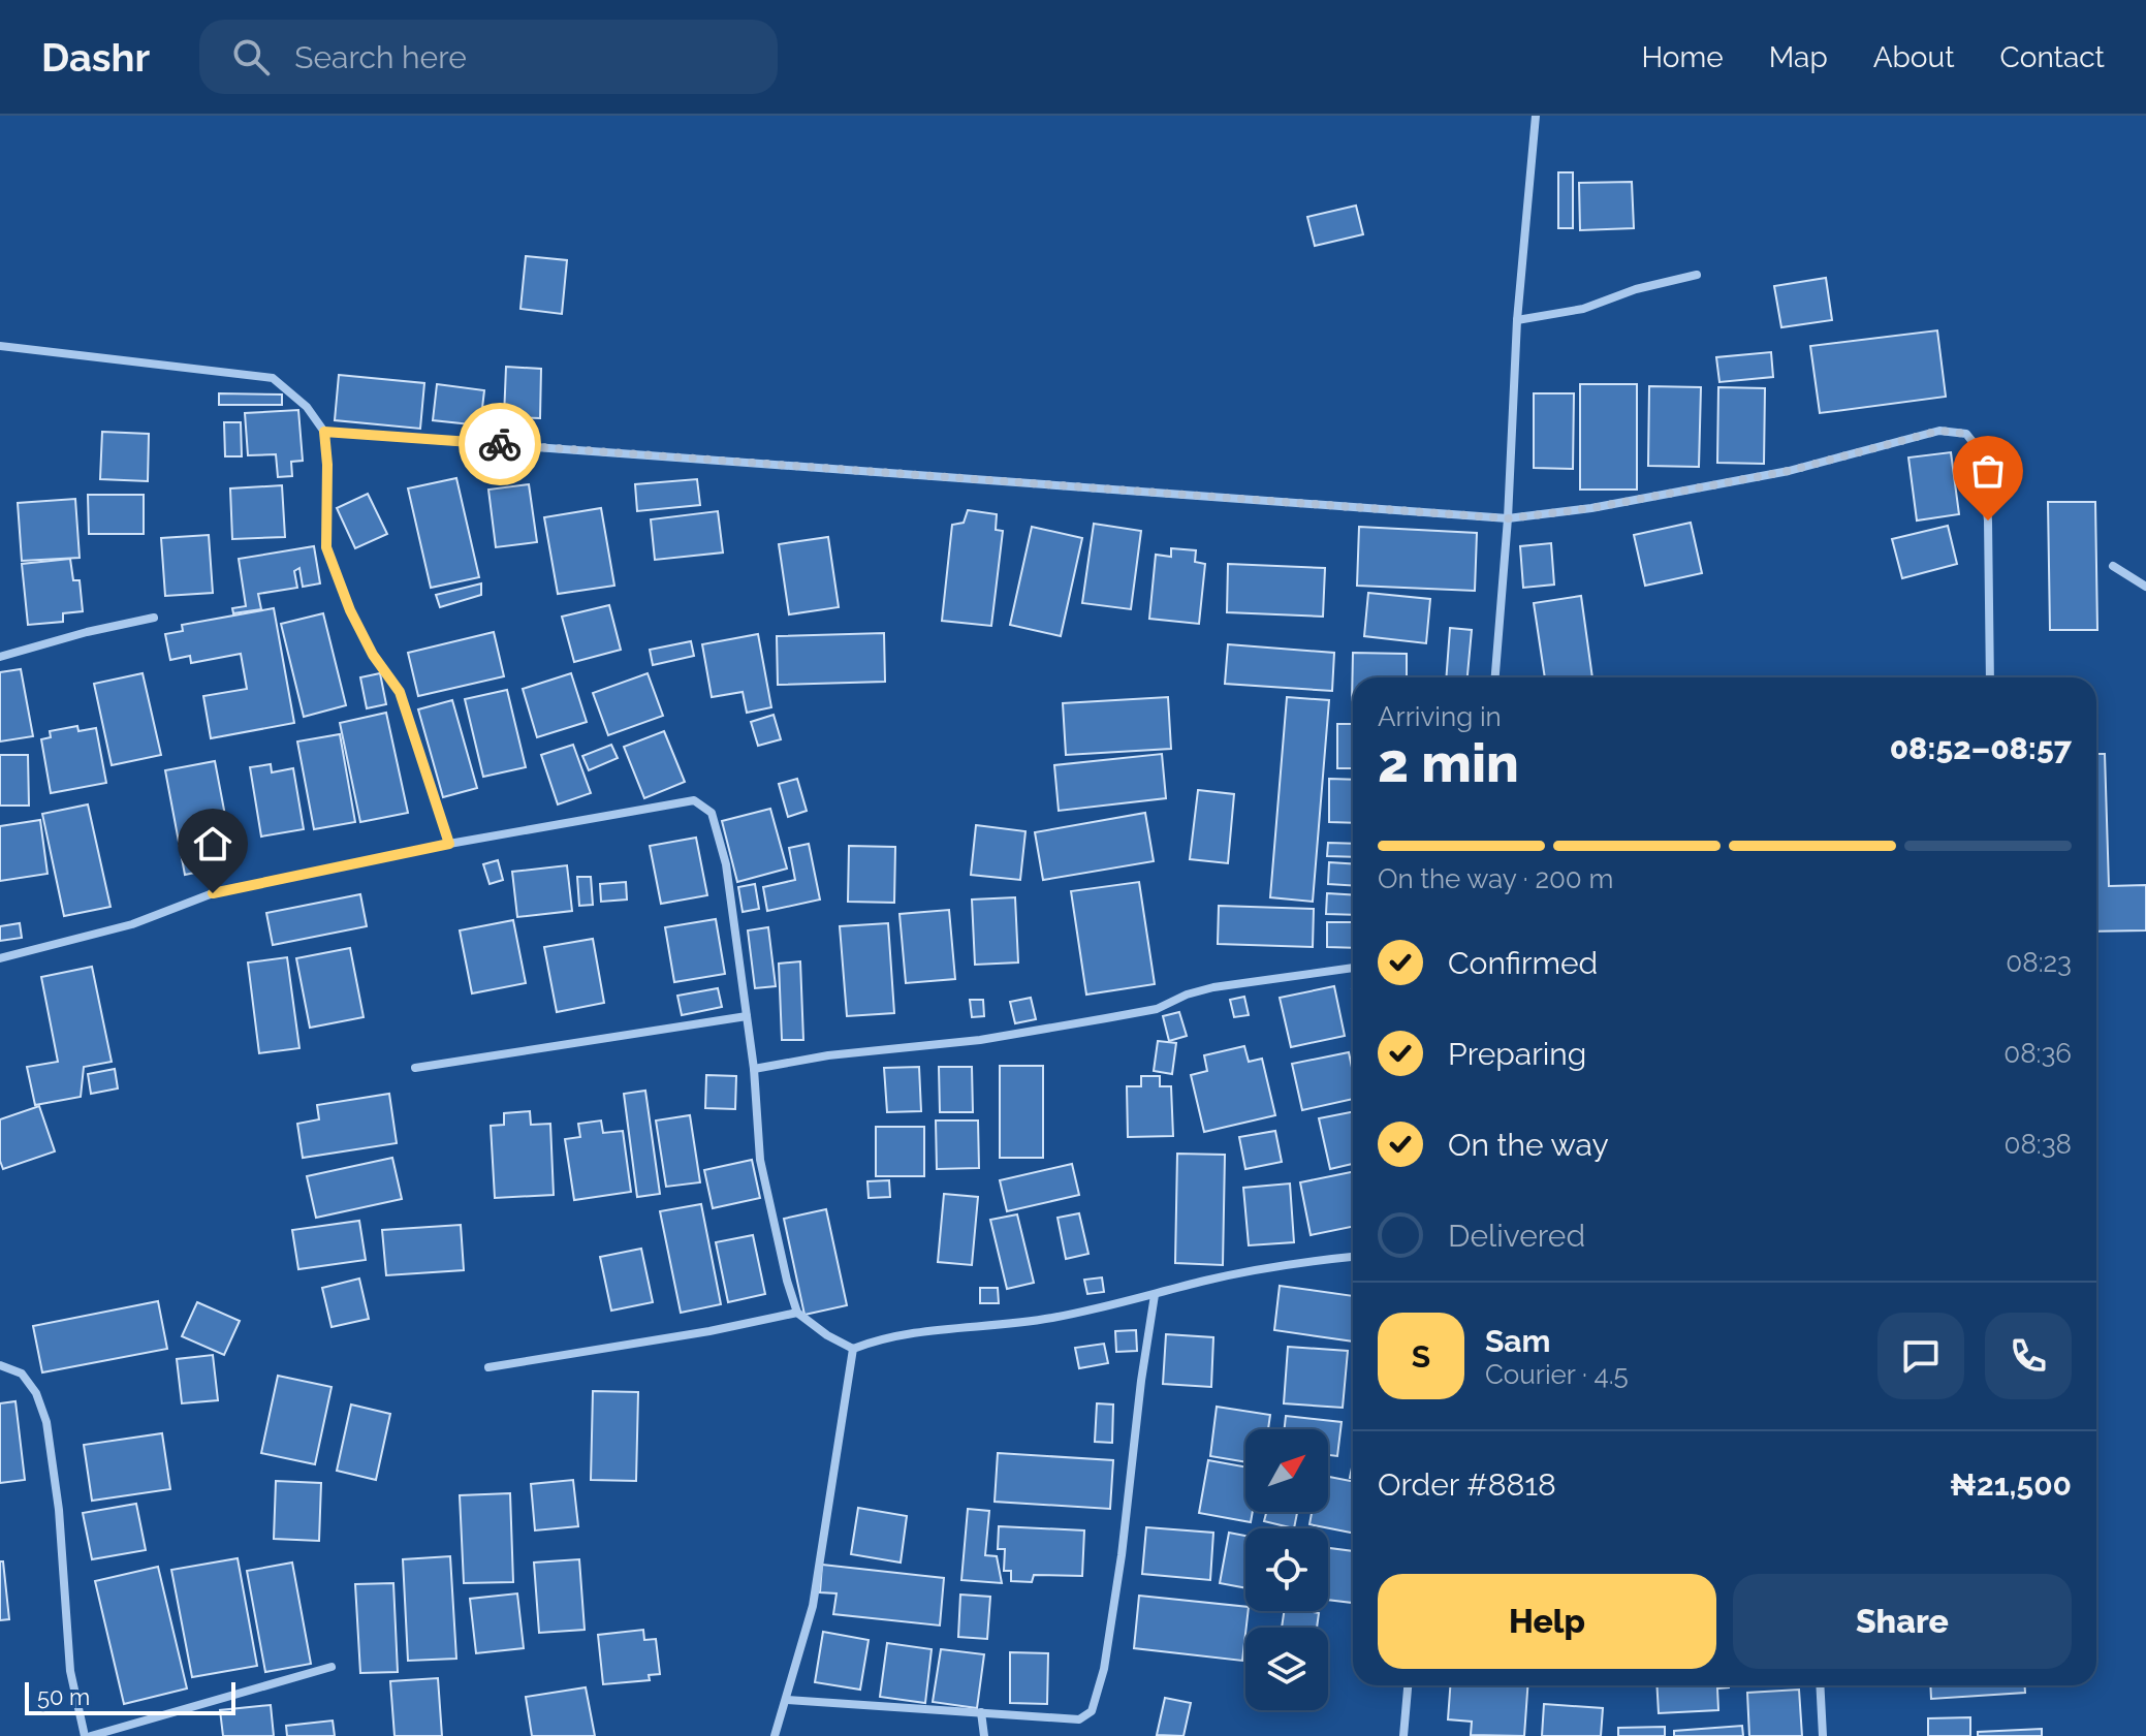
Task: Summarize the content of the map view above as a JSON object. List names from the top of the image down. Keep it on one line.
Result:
{"scale_bar":"50 m","north":"top right","page":{"header":"Dashr","search":"Search here","nav":["Home","Map","About","Contact"],"heading":["2 min","Arriving in","08:52–08:57"],"panel":["Sam","Courier · 4.5","Order #8818","₦21,500"],"bar":"On the way · 200 m","list":[["Confirmed","08:23"],["Preparing","08:36"],["On the way","08:38"],"Delivered"],"round":"S","buttons":["Help","Share"],"scale":"50 m"}}
